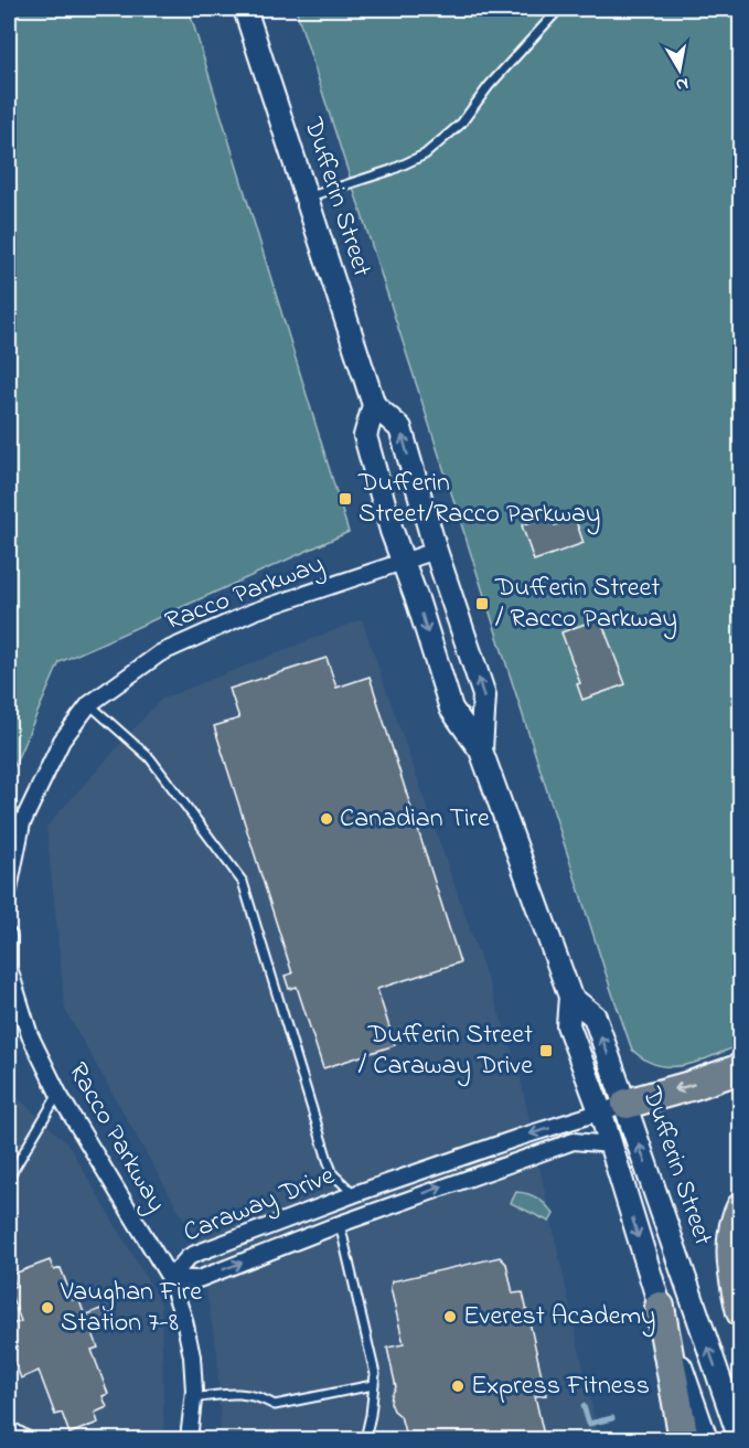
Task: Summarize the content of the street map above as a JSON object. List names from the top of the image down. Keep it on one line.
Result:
{"streets":{"main road":["Dufferin Street"],"street":["Racco Parkway","Caraway Drive"]},"crossings":[["Dufferin Street","Racco Parkway"],["Dufferin Street","Caraway Drive"],["Racco Parkway","Caraway Drive"]],"places":{"transit":["Dufferin Street/Racco Parkway","Dufferin Street / Racco Parkway","Dufferin Street / Caraway Drive"],"other":["Canadian Tire","Vaughan Fire Station 7-8","Everest Academy","Express Fitness"]},"north":"bottom"}
